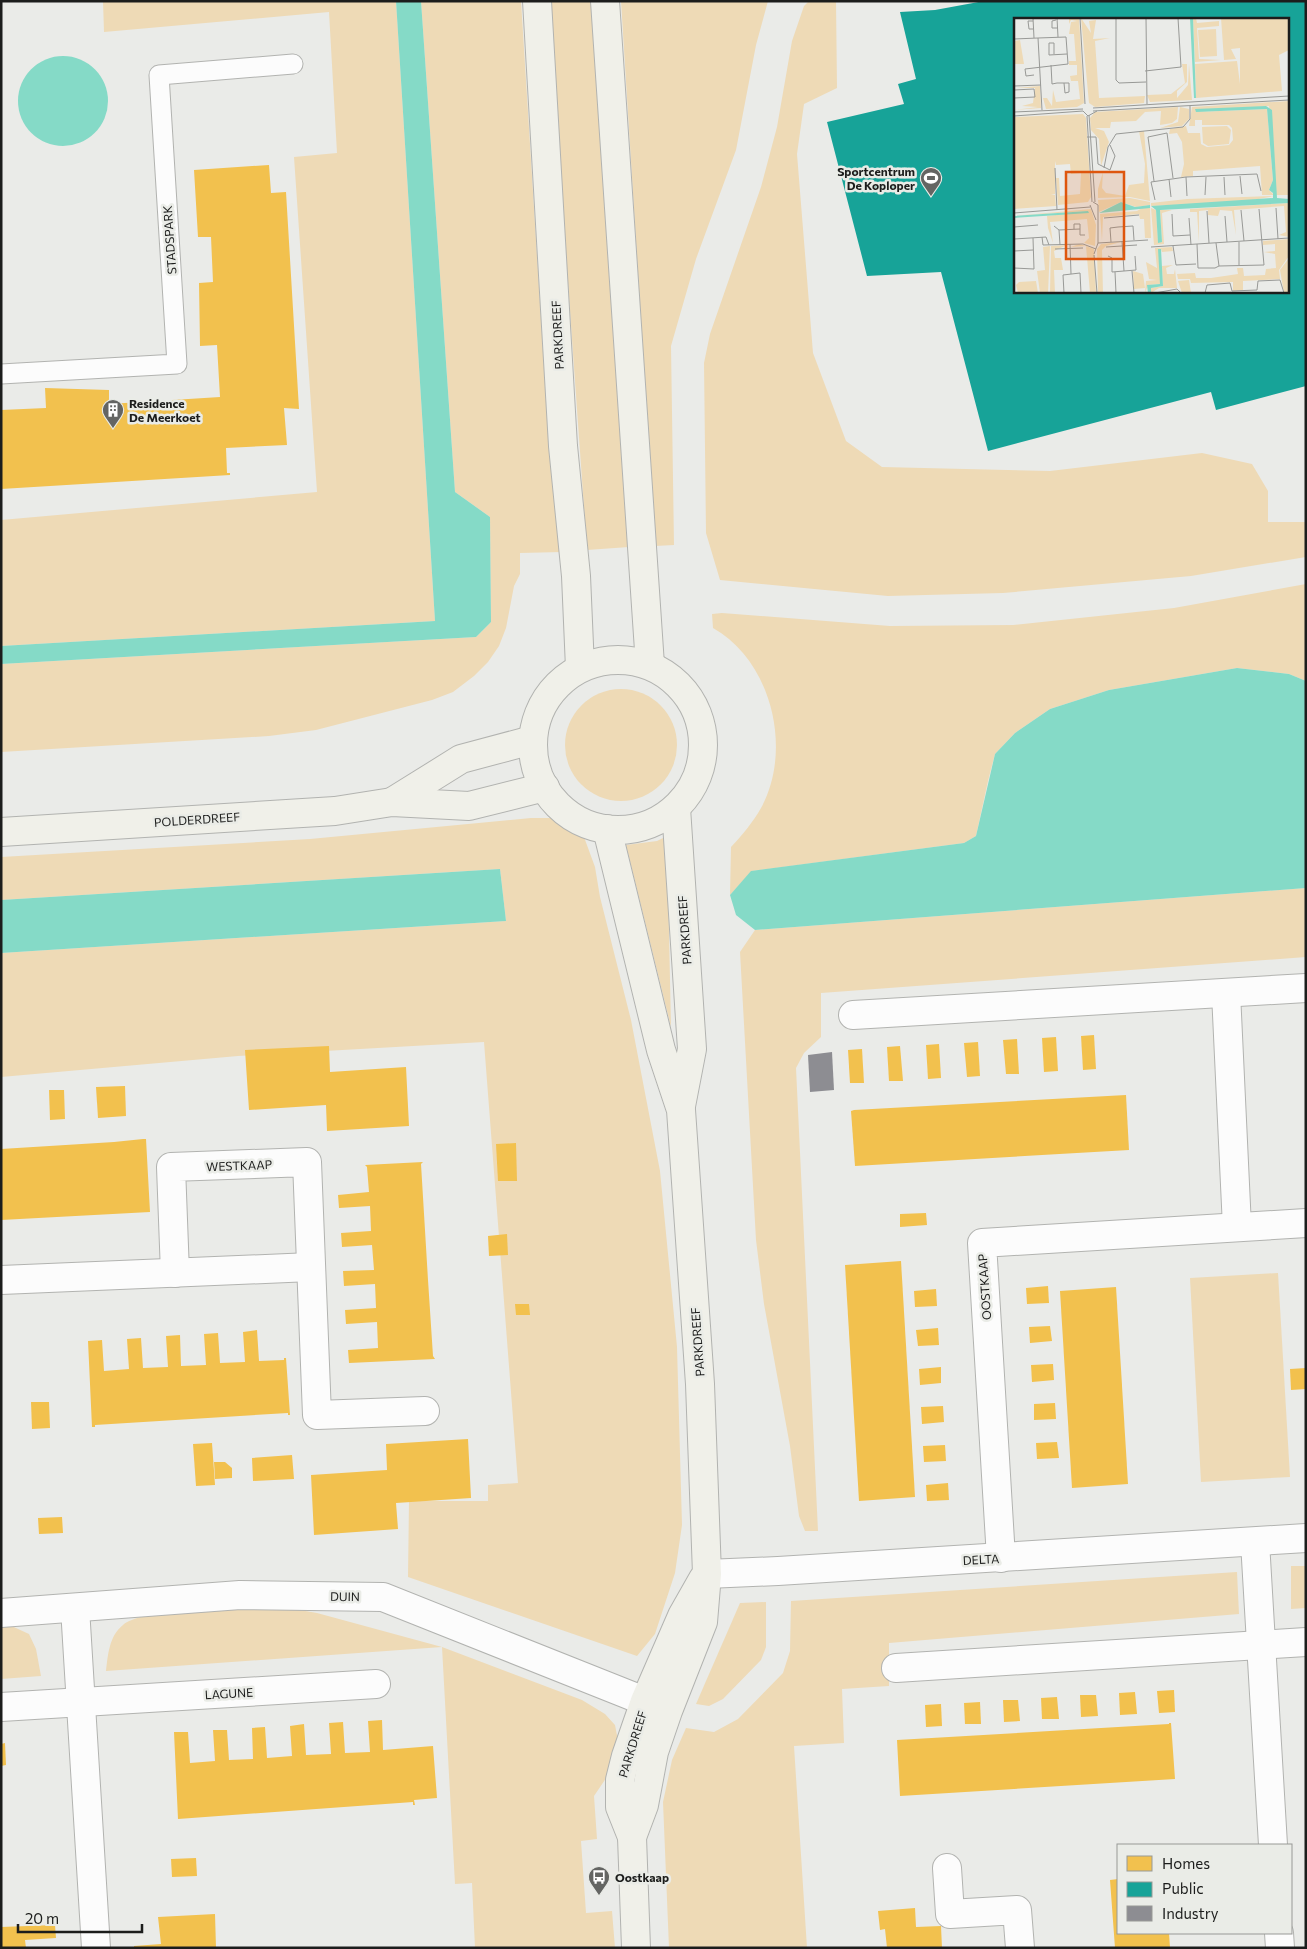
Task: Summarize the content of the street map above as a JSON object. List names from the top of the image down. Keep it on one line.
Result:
{"streets":{"street":["PARKDREEF","POLDERDREEF","WESTKAAP","OOSTKAAP","DELTA","DUIN","LAGUNE"],"lane":["STADSPARK"]},"crossings":[["PARKDREEF","POLDERDREEF"],["PARKDREEF","DELTA"],["PARKDREEF","DUIN"],["OOSTKAAP","DELTA"]],"places":{"sports":["Sportcentrum De Koploper"],"building":["Residence De Meerkoet"],"bus stop":["Oostkaap"]},"legend":["Homes","Public","Industry"],"scale_bar":"20 m"}
